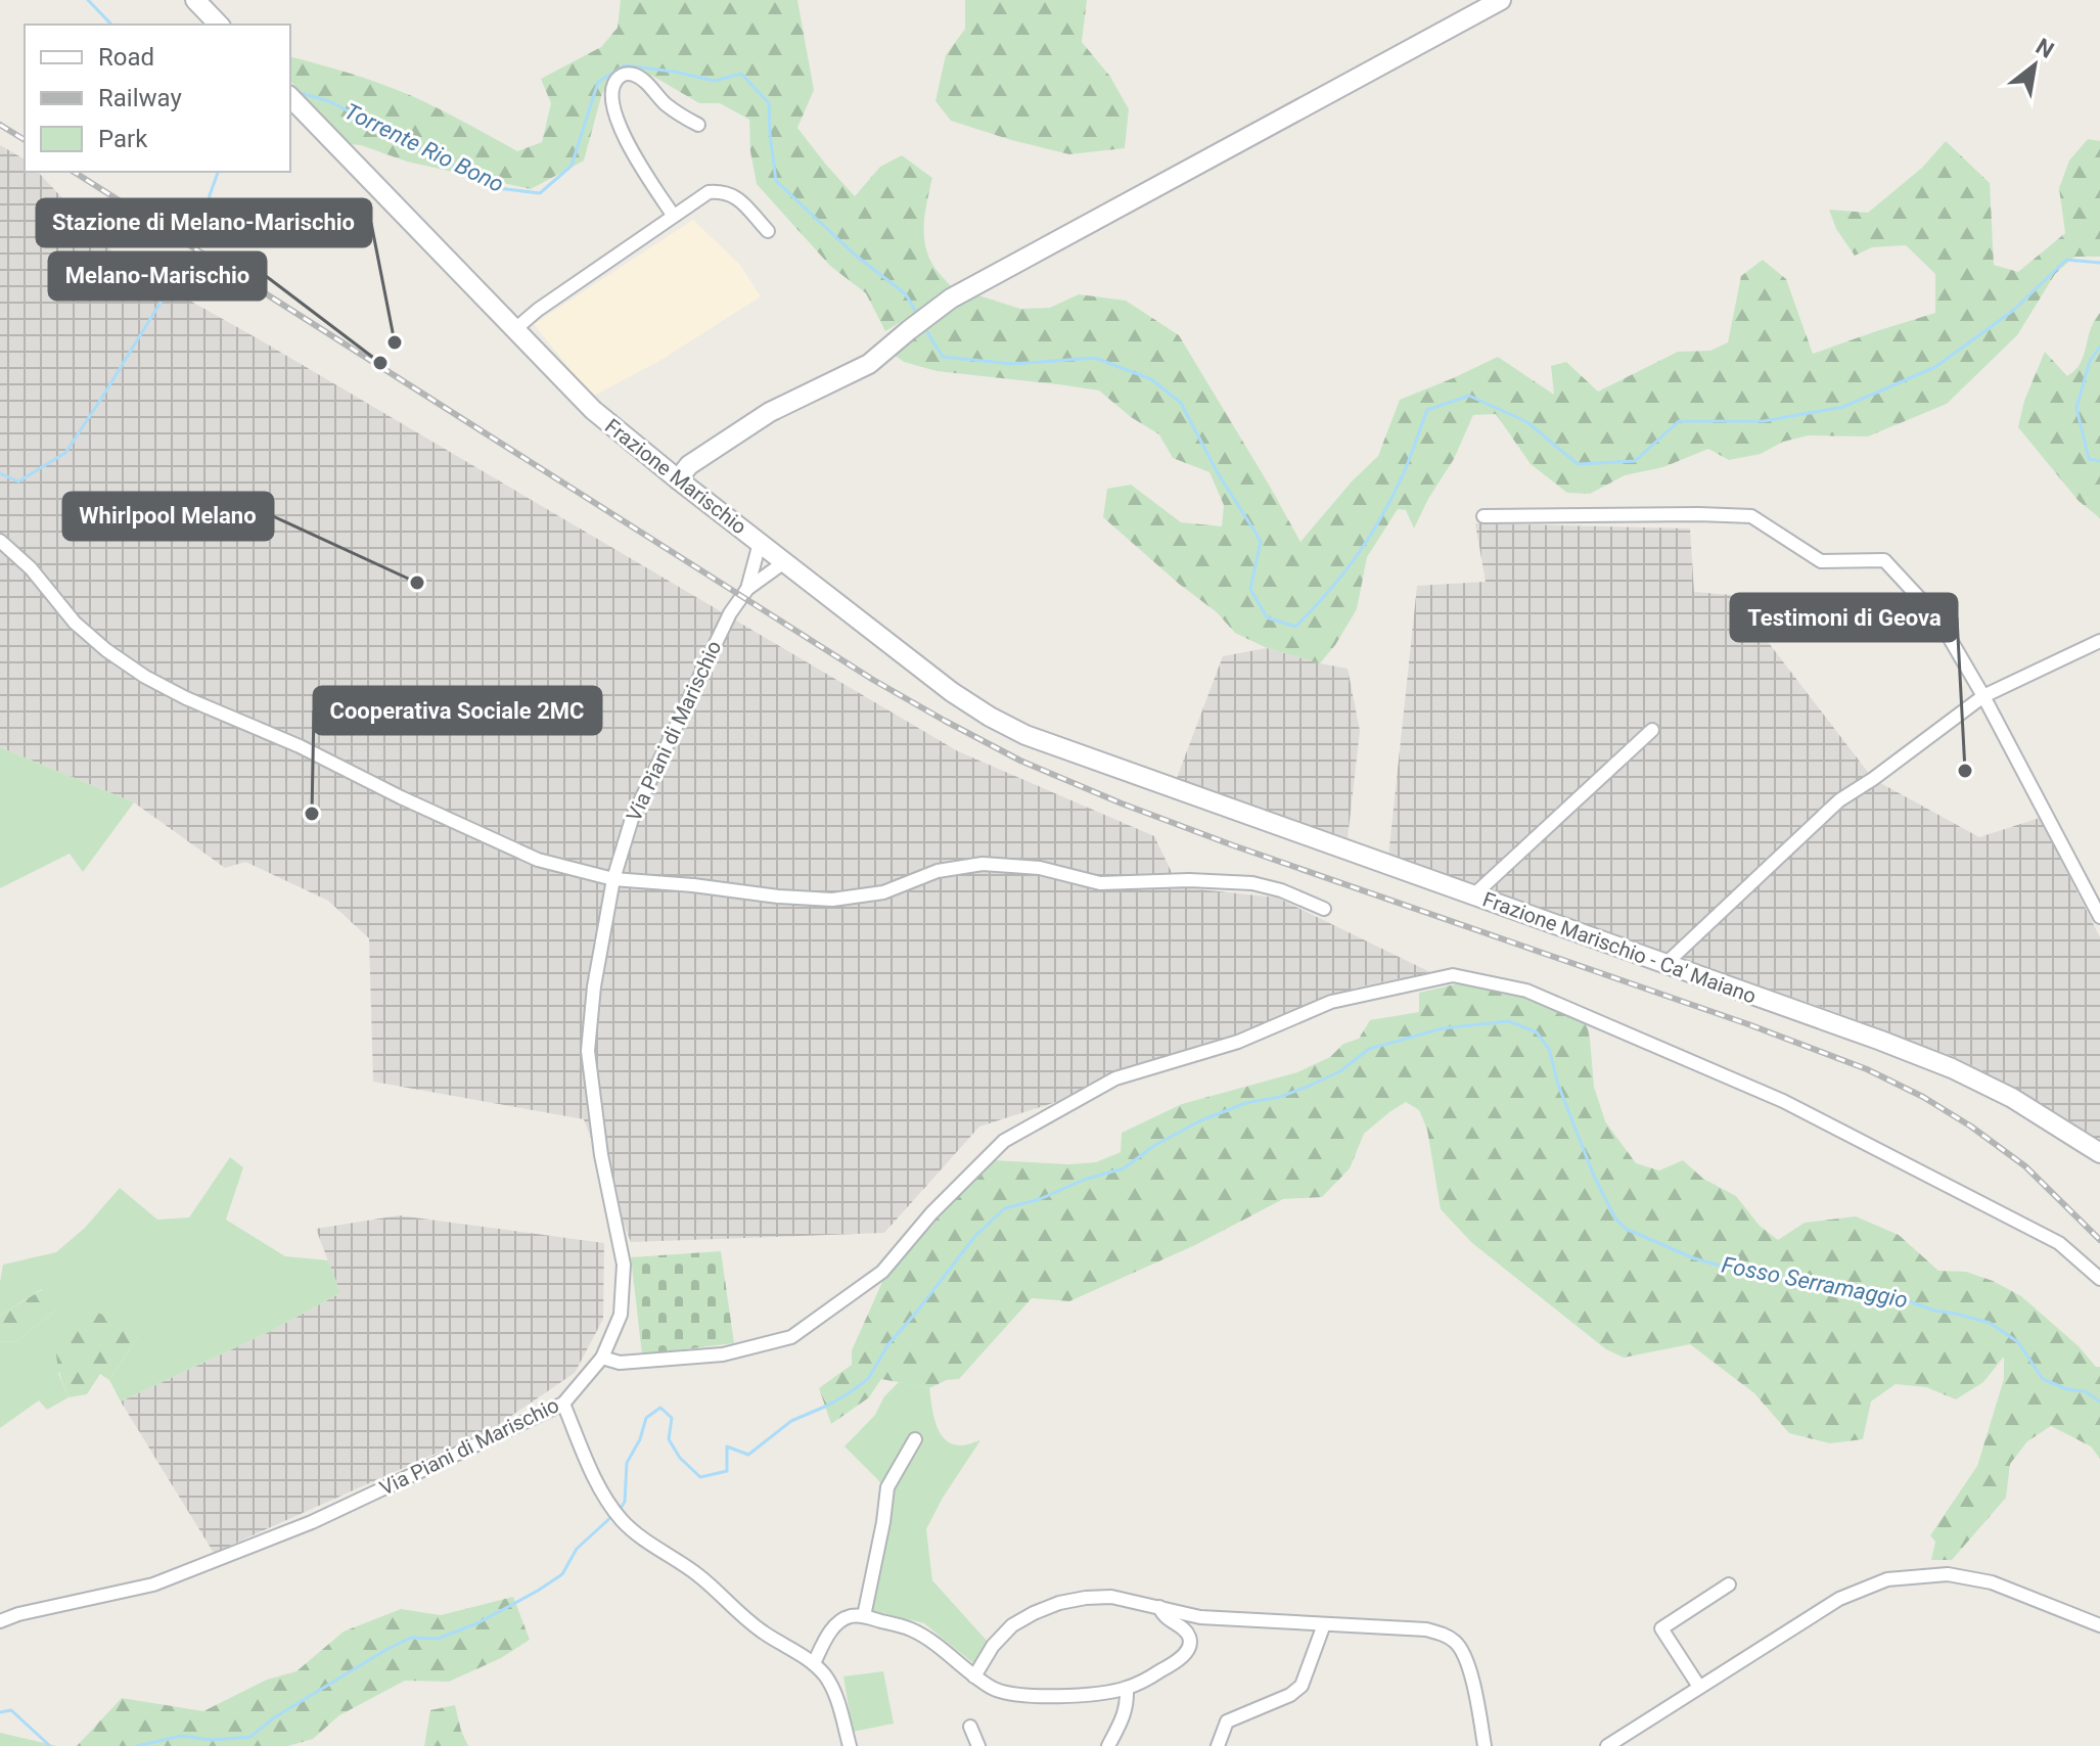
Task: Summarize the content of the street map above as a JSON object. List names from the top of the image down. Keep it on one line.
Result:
{"streets":{"main road":["Frazione Marischio","Frazione Marischio - Ca' Maiano"],"street":["Via Piani di Marischio"]},"crossings":[["Frazione Marischio","Frazione Marischio - Ca' Maiano"]],"water":["Torrente Rio Bono","Fosso Serramaggio"],"places":["Stazione di Melano-Marischio","Melano-Marischio","Whirlpool Melano","Testimoni di Geova","Cooperativa Sociale 2MC"],"legend":["Road","Railway","Park"],"north":"top right"}
